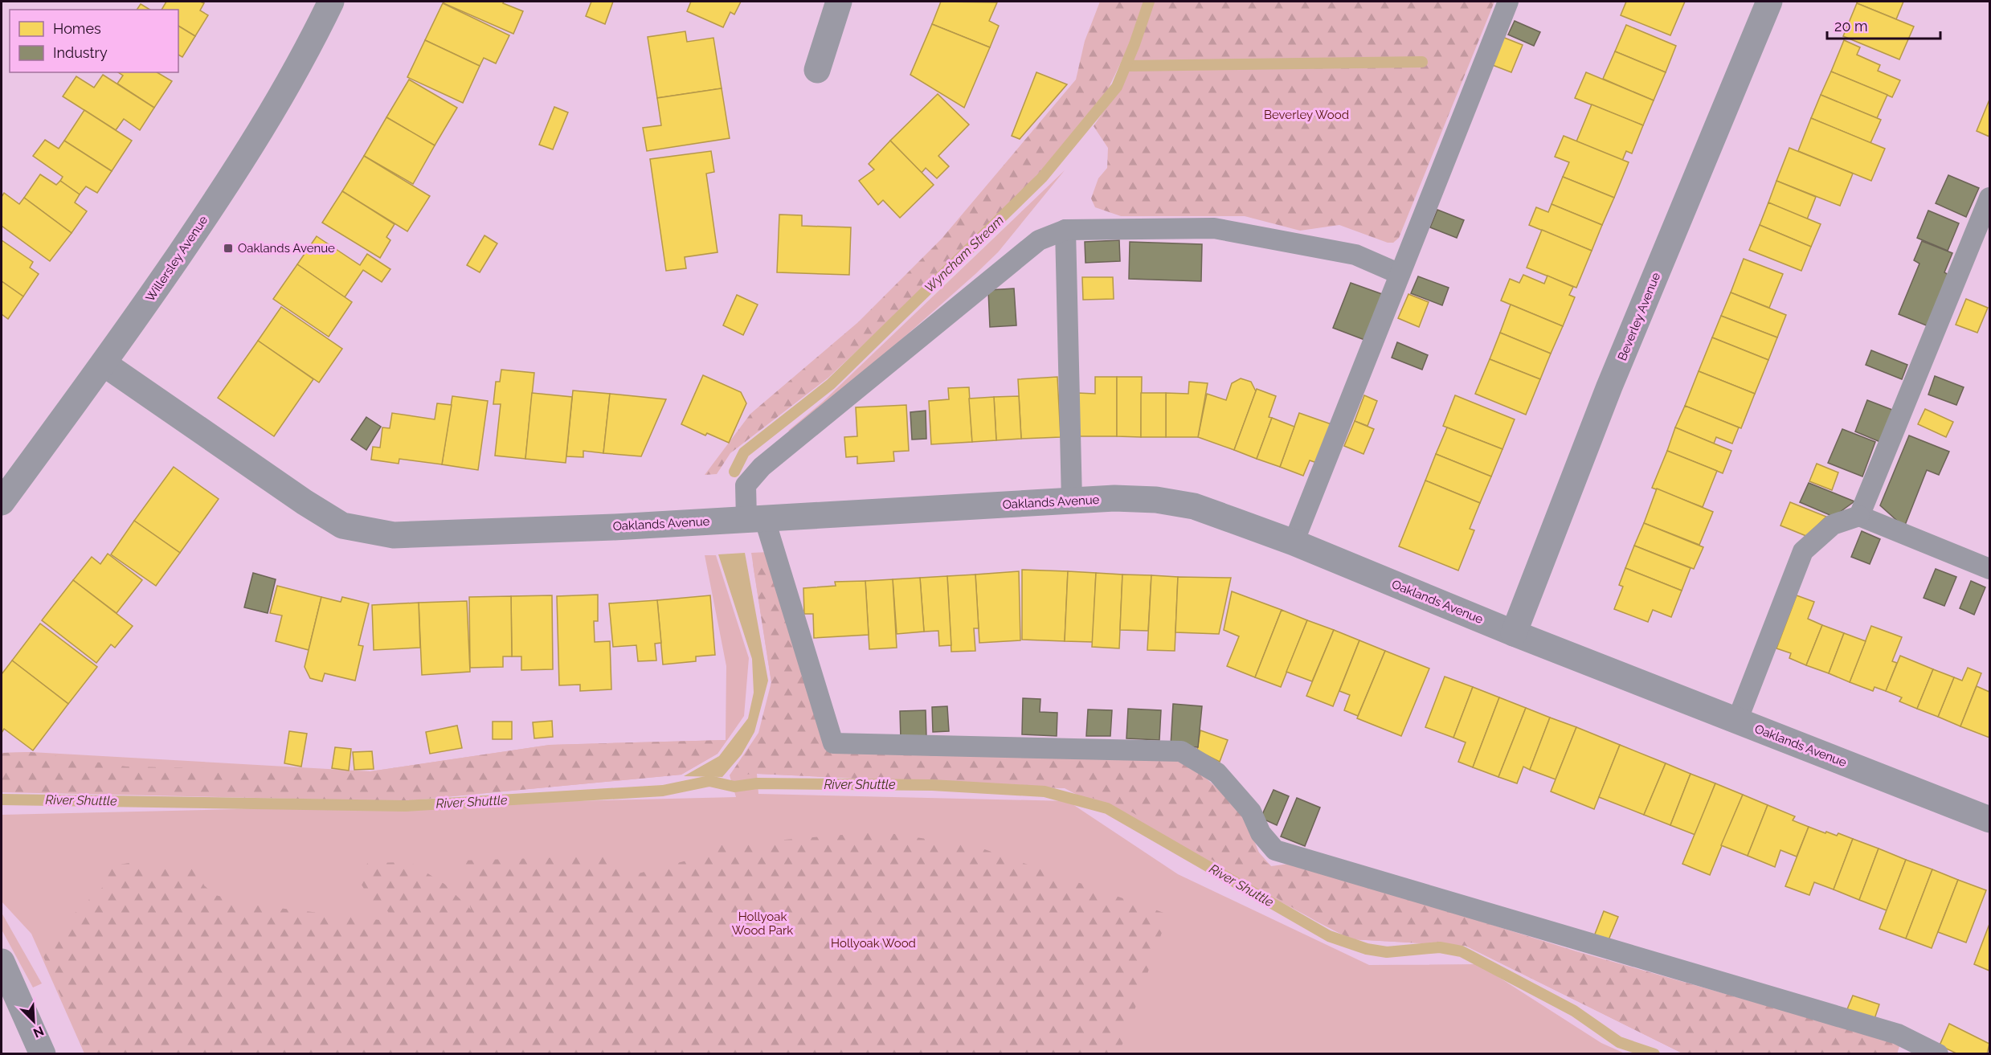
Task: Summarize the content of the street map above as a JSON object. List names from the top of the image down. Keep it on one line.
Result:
{"streets":{"street":["Willersley Avenue","Beverley Avenue","Oaklands Avenue"]},"crossings":[["Willersley Avenue","Oaklands Avenue"],["Beverley Avenue","Oaklands Avenue"]],"water":["Wyncham Stream","River Shuttle"],"parks":["Beverley Wood","Hollyoak Wood Park","Hollyoak Wood"],"places":{"transit":["Oaklands Avenue"]},"legend":["Homes","Industry"],"scale_bar":"20 m","north":"bottom right"}
